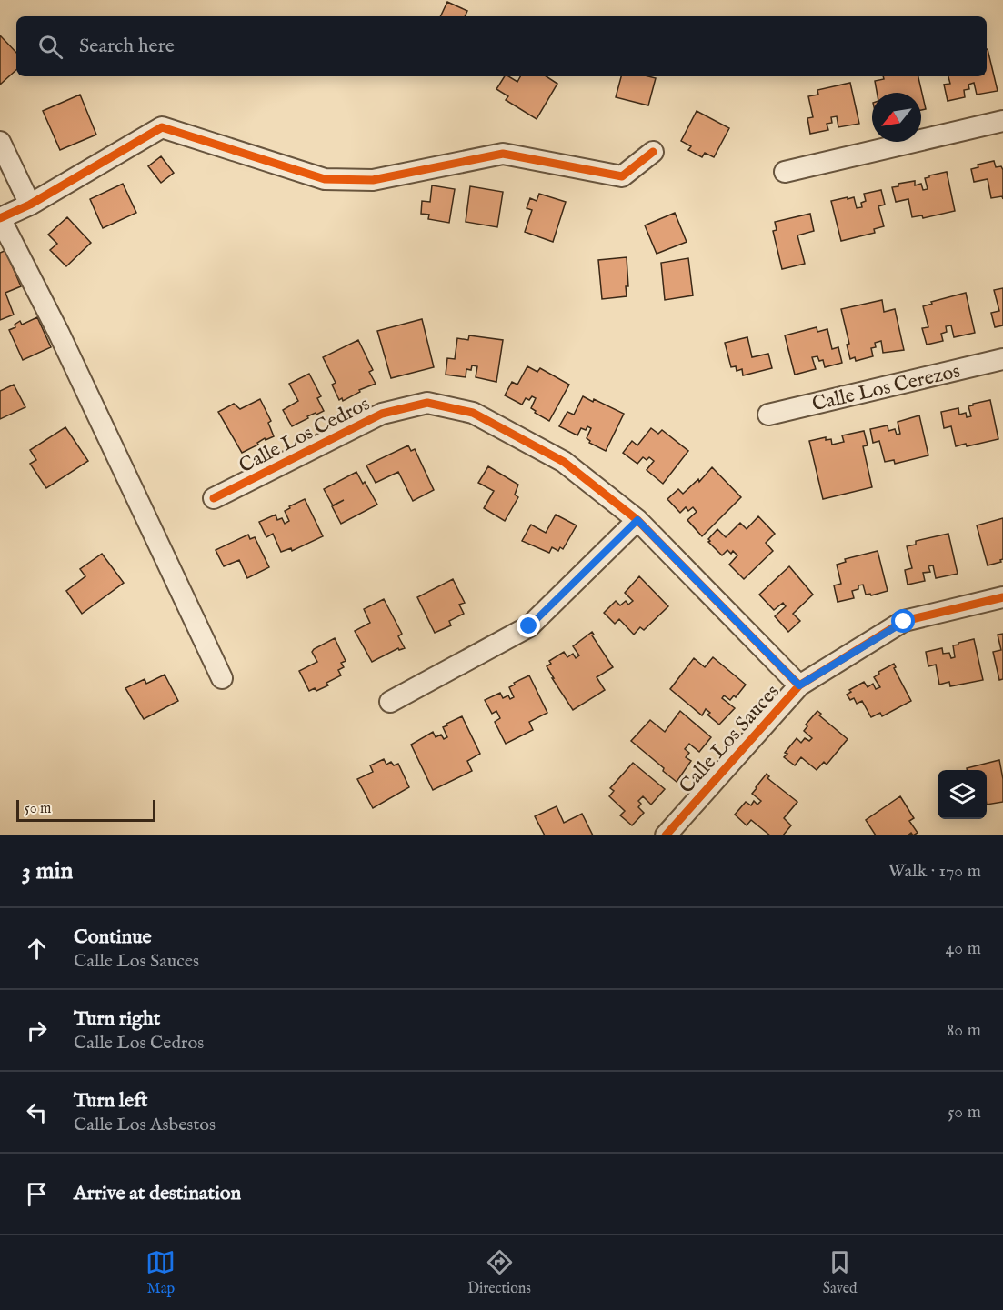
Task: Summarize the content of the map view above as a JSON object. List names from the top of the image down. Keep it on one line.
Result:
{"streets":{"street":["Calle Los Cerezos","Calle Los Cedros","Calle Los Sauces"]},"crossings":[["Calle Los Cedros","Calle Los Sauces"]],"scale_bar":"50 m","north":"bottom left","page":{"search":"Search here","scale":"50 m","heading":["3 min","Walk · 170 m"],"list":[["Continue","Calle Los Sauces","40 m"],["Turn right","Calle Los Cedros","80 m"],["Turn left","Calle Los Asbestos","50 m"],"Arrive at destination"],"nav":["Map","Directions","Saved"]}}
